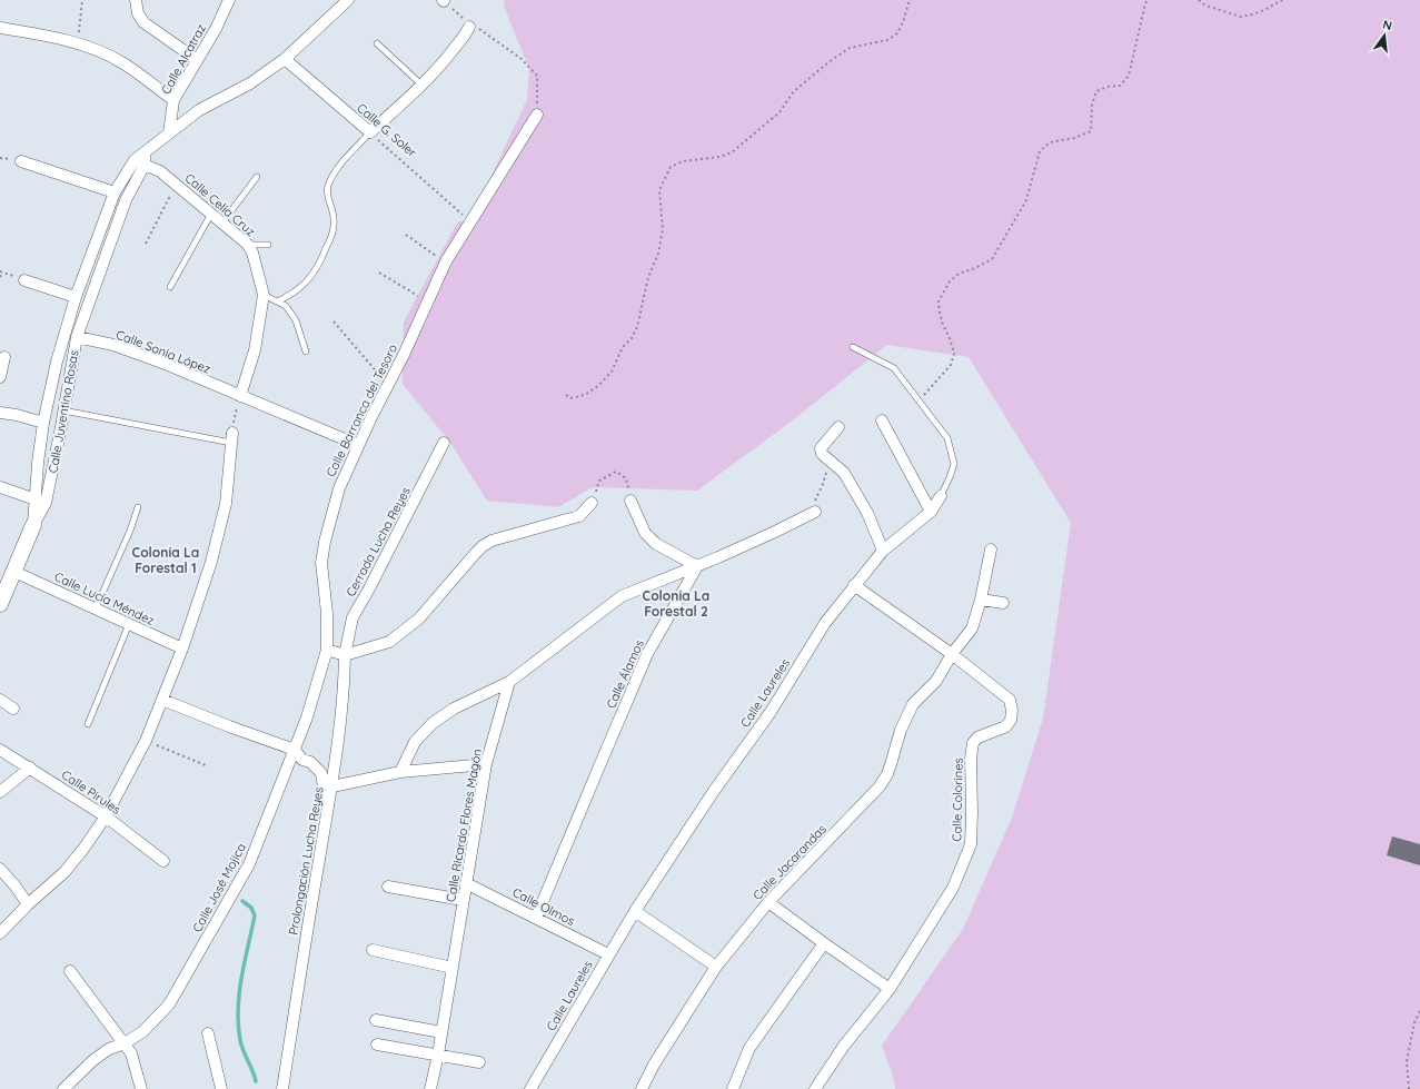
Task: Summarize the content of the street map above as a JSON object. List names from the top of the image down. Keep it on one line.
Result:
{"streets":{"street":["Calle Alcatraz","Calle G. Soler","Calle Celia Cruz","Calle Sonia López","Calle Barranca del Tesoro","Calle Juventino Rosas","Cerrada Lucha Reyes","Calle Lucía Méndez","Calle Álamos","Calle Laureles","Calle Pirules","Calle Colorines","Calle Ricardo Flores Magón","Prolongación Lucha Reyes","Calle Jacarandas","Calle José Mojica","Calle Olmos"]},"crossings":[["Calle G. Soler","Calle Barranca del Tesoro"],["Calle Celia Cruz","Calle Juventino Rosas"],["Calle Sonia López","Calle Barranca del Tesoro"],["Calle Sonia López","Calle Juventino Rosas"],["Calle Barranca del Tesoro","Calle José Mojica"],["Calle Juventino Rosas","Calle Lucía Méndez"],["Cerrada Lucha Reyes","Prolongación Lucha Reyes"],["Calle Álamos","Calle Olmos"],["Calle Laureles","Calle Colorines"],["Calle Laureles","Calle Olmos"],["Calle Colorines","Calle Jacarandas"],["Calle Ricardo Flores Magón","Calle Olmos"]],"districts":["Colonia La Forestal 1","Colonia La Forestal 2"],"north":"top"}
